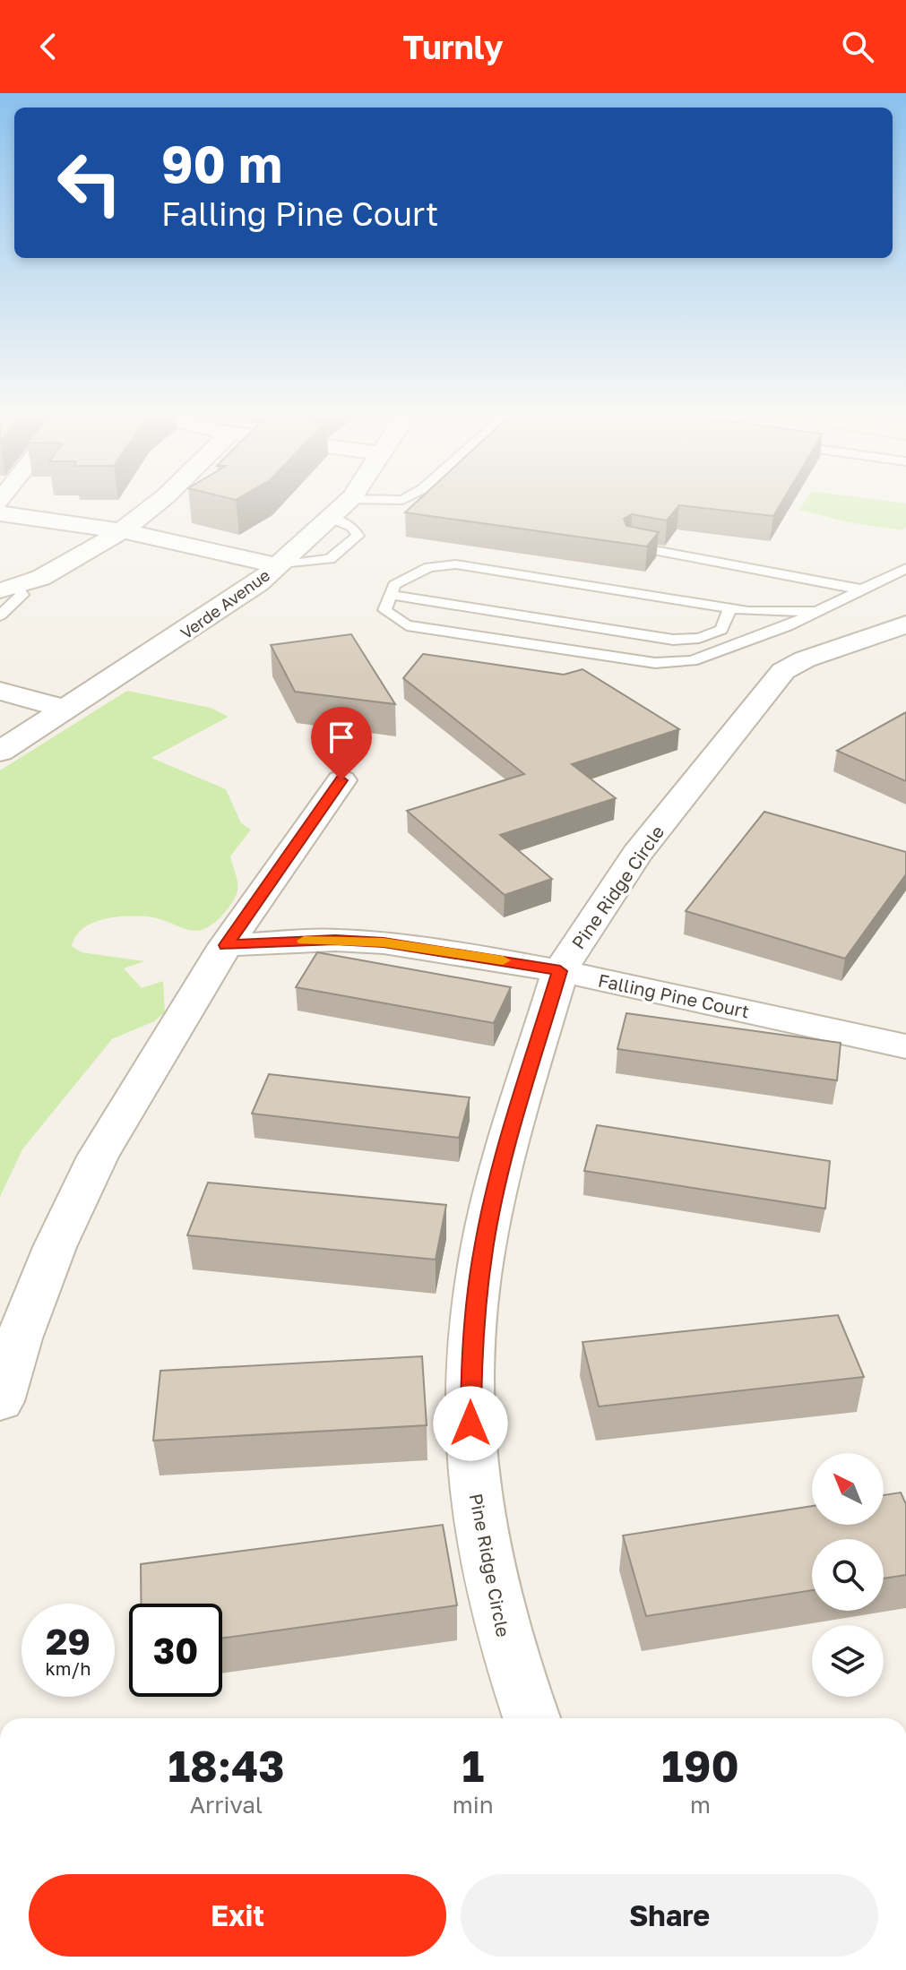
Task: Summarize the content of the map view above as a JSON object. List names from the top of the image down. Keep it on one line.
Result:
{"streets":{"street":["Verde Avenue","Pine Ridge Circle","Falling Pine Court"]},"crossings":[["Pine Ridge Circle","Falling Pine Court"]],"north":"top left","page":{"header":"Turnly","turn":["90 m","Falling Pine Court"],"speed":"29 km/h","limit":"30","eta":["18:43","Arrival","1","min","190","m"],"buttons":["Exit","Share"]}}
